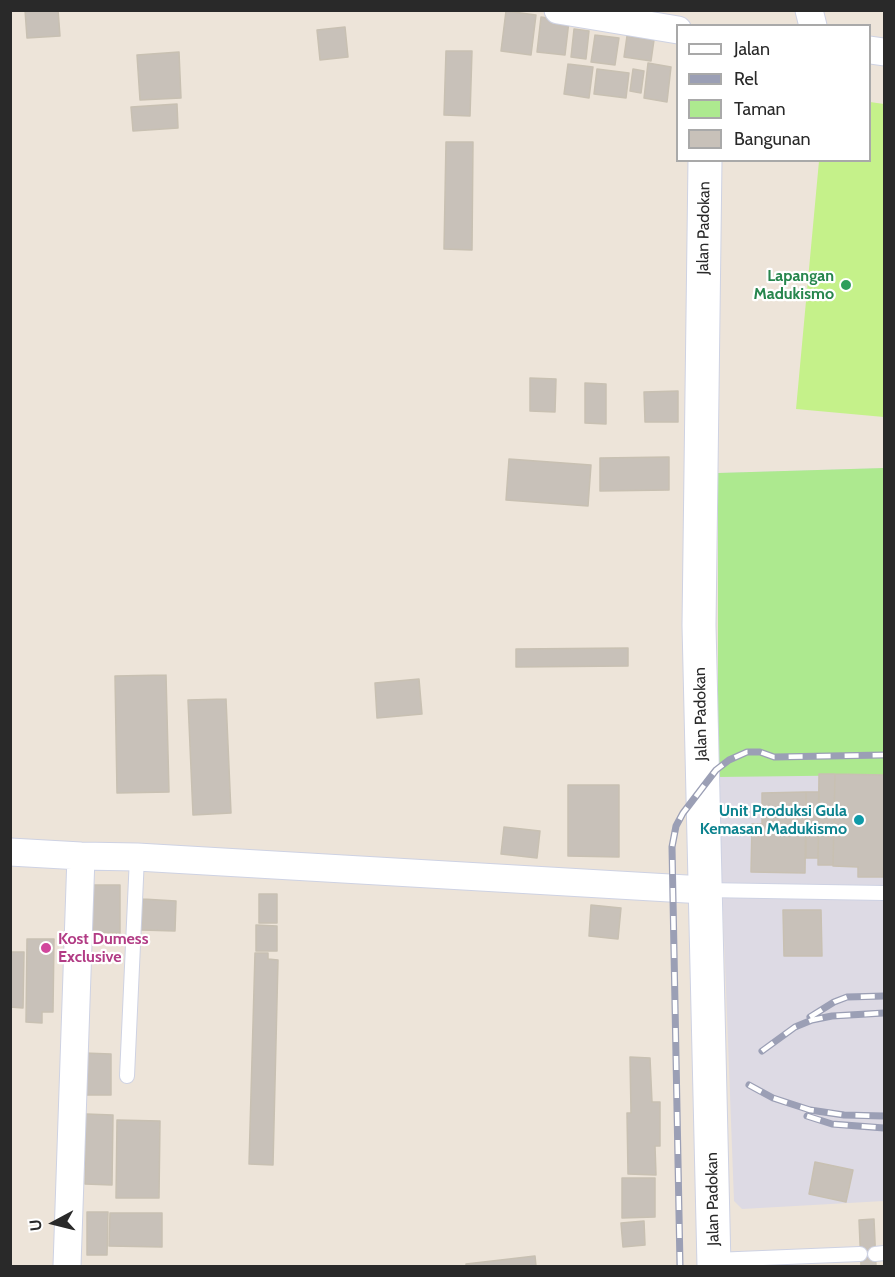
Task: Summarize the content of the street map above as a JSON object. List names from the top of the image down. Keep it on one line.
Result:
{"streets":{"street":["Jalan Padokan"]},"places":["Lapangan Madukismo","Unit Produksi Gula Kemasan Madukismo","Kost Dumess Exclusive"],"legend":["Jalan","Rel","Taman","Bangunan"],"north":"left"}
